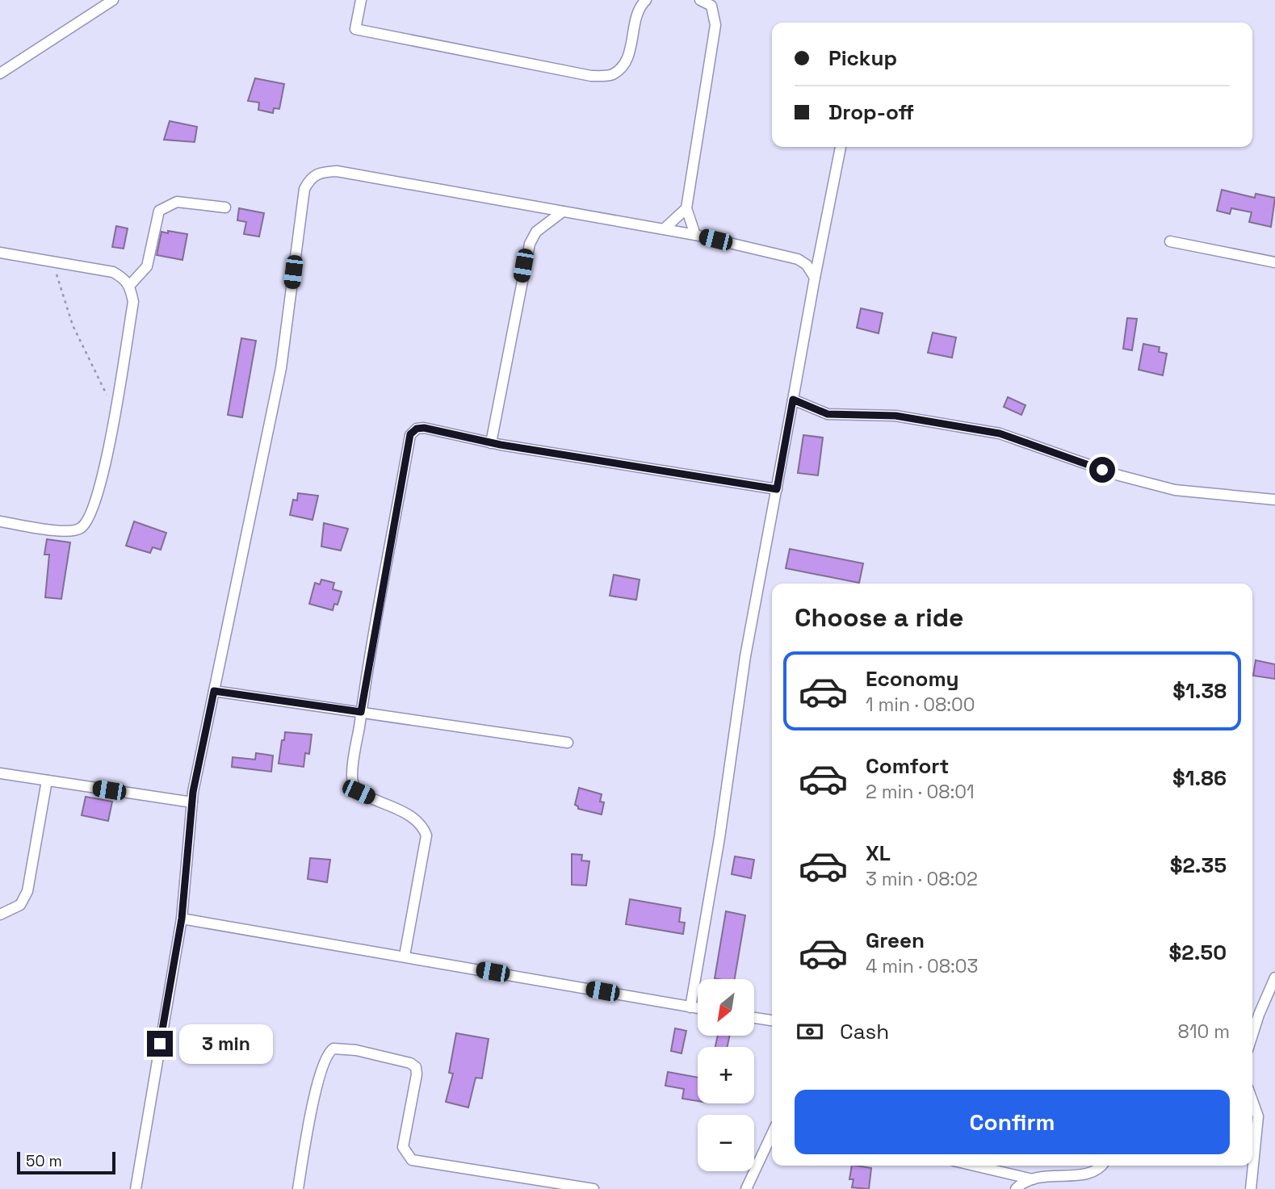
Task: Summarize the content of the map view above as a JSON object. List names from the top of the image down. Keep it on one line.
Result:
{"scale_bar":"50 m","north":"bottom left","page":{"banner":["Pickup","Drop-off"],"heading":"Choose a ride","list":[{"name":"Economy","note":"1 min · 08:00","value":"$1.38"},{"name":"Comfort","note":"2 min · 08:01","value":"$1.86"},{"name":"XL","note":"3 min · 08:02","value":"$2.35"},{"name":"Green","note":"4 min · 08:03","value":"$2.50"}],"map_buttons":["+","−"],"pay":["Cash","810 m"],"bubble":"3 min","buttons":"Confirm","scale":"50 m"}}
